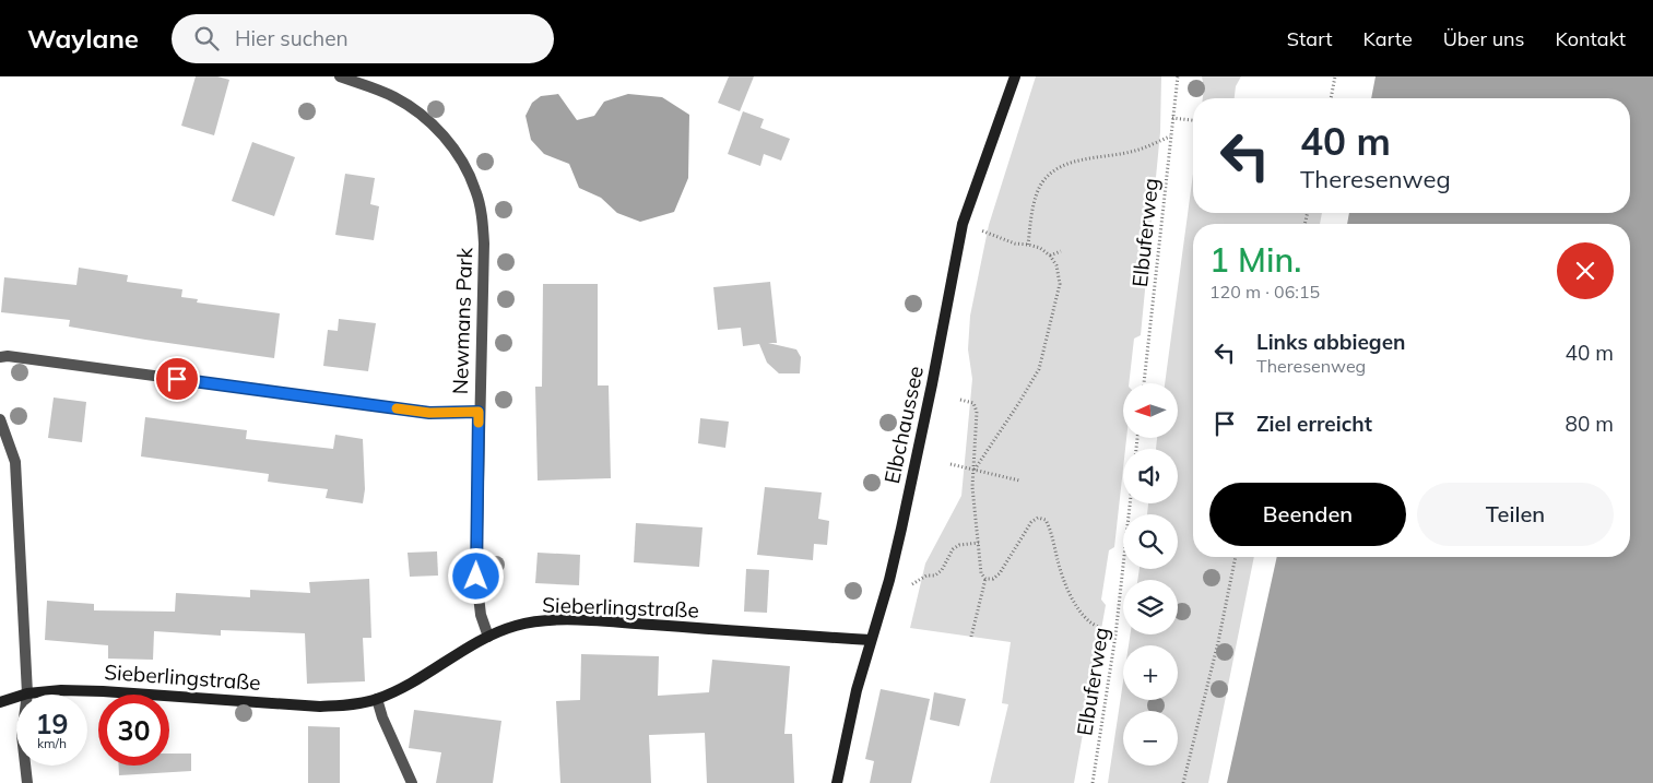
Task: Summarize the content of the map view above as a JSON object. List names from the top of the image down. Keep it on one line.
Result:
{"streets":{"street":["Newmans Park","Elbchaussee","Sieberlingstraße"],"path":["Elbuferweg"]},"crossings":[["Newmans Park","Sieberlingstraße"],["Elbchaussee","Sieberlingstraße"]],"north":"left","page":{"header":"Waylane","search":"Hier suchen","nav":["Start","Karte","Über uns","Kontakt"],"turn":["40 m","Theresenweg"],"heading":["1 Min.","120 m · 06:15"],"list":[{"name":"Links abbiegen","note":"Theresenweg","value":"40 m"},{"name":"Ziel erreicht","value":"80 m"}],"map_buttons":["+","−"],"buttons":["Beenden","Teilen"],"speed":"19 km/h","limit":"30"}}
